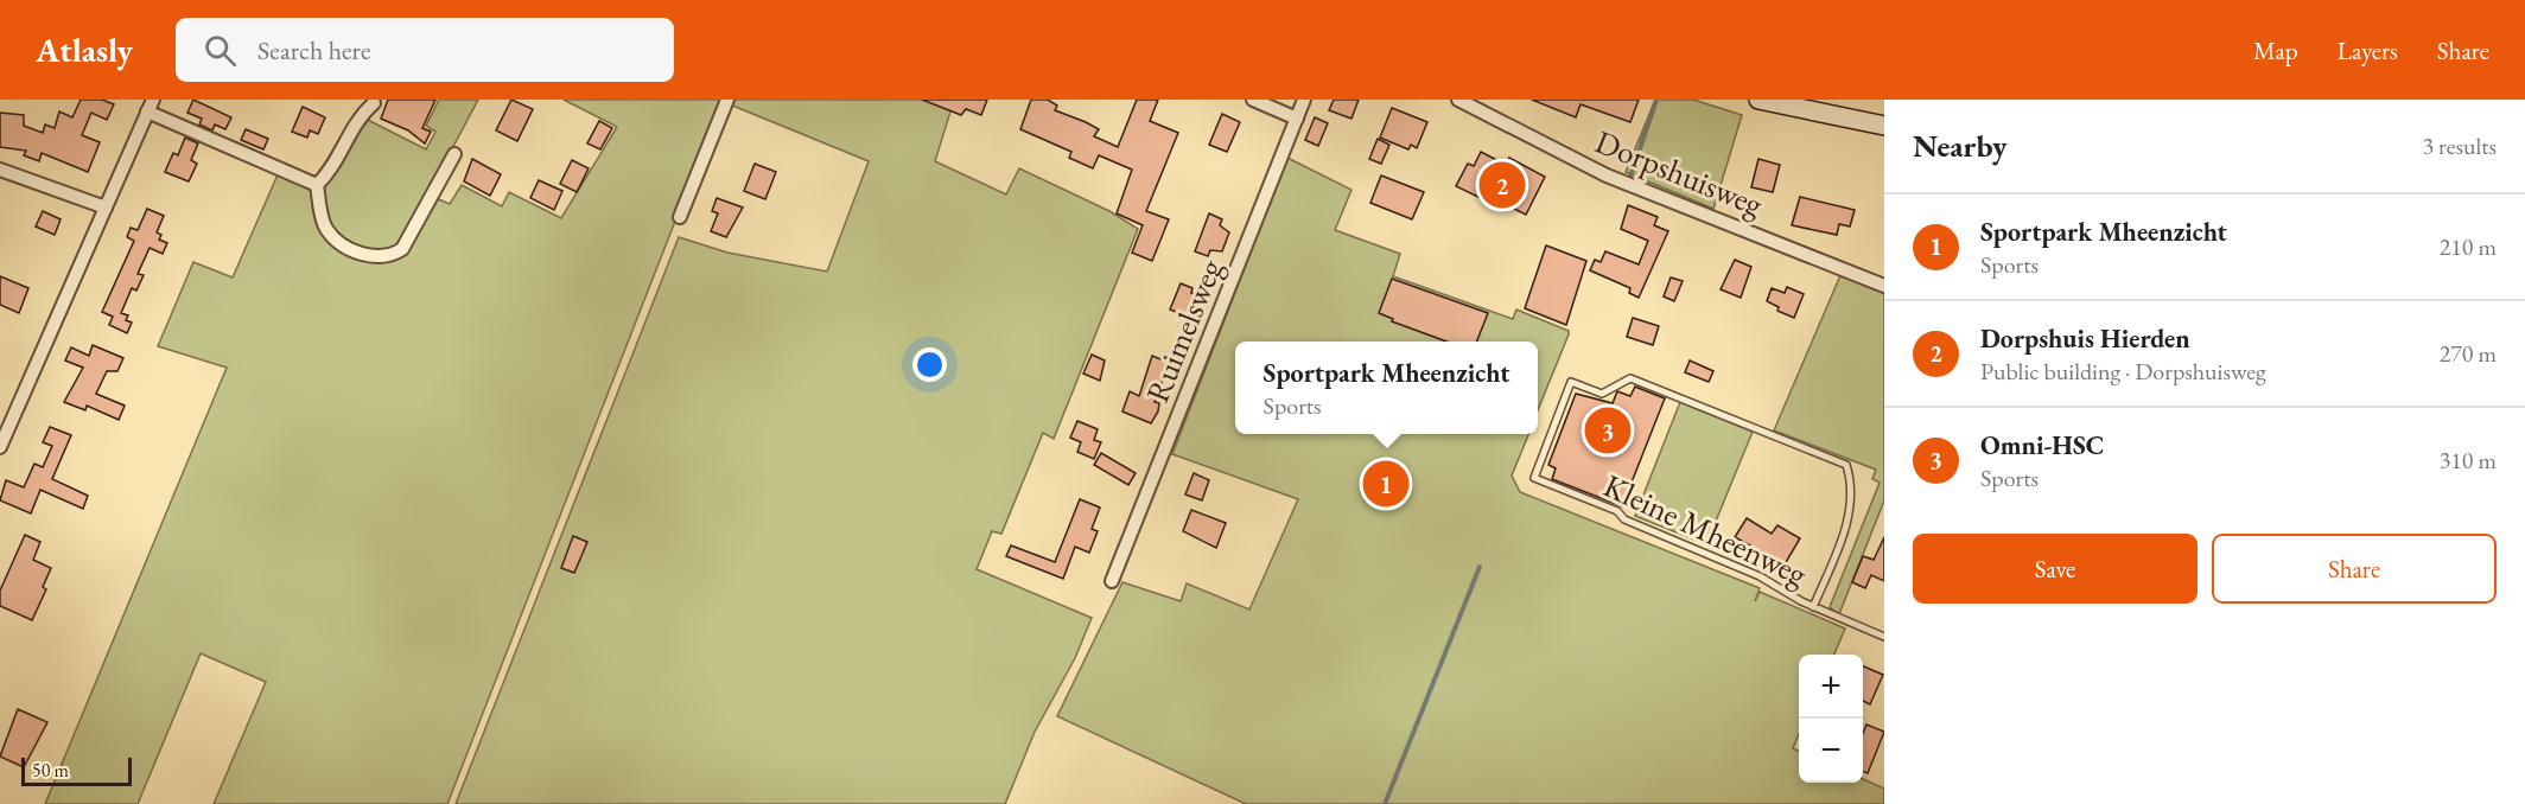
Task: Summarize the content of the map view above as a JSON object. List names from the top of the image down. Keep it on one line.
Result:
{"streets":{"street":["Dorpshuisweg","Ruimelsweg"],"lane":["Kleine Mheenweg"]},"scale_bar":"50 m","page":{"header":"Atlasly","search":"Search here","nav":["Map","Layers","Share"],"heading":["Nearby","3 results"],"pins":["2","3","1"],"list":[{"mark":"1","name":"Sportpark Mheenzicht","note":"Sports","value":"210 m"},{"mark":"2","name":"Dorpshuis Hierden","note":"Public building · Dorpshuisweg","value":"270 m"},{"mark":"3","name":"Omni-HSC","note":"Sports","value":"310 m"}],"popup":["Sportpark Mheenzicht","Sports"],"buttons":["Save","Share"],"map_buttons":["+","−"],"scale":"50 m"}}
